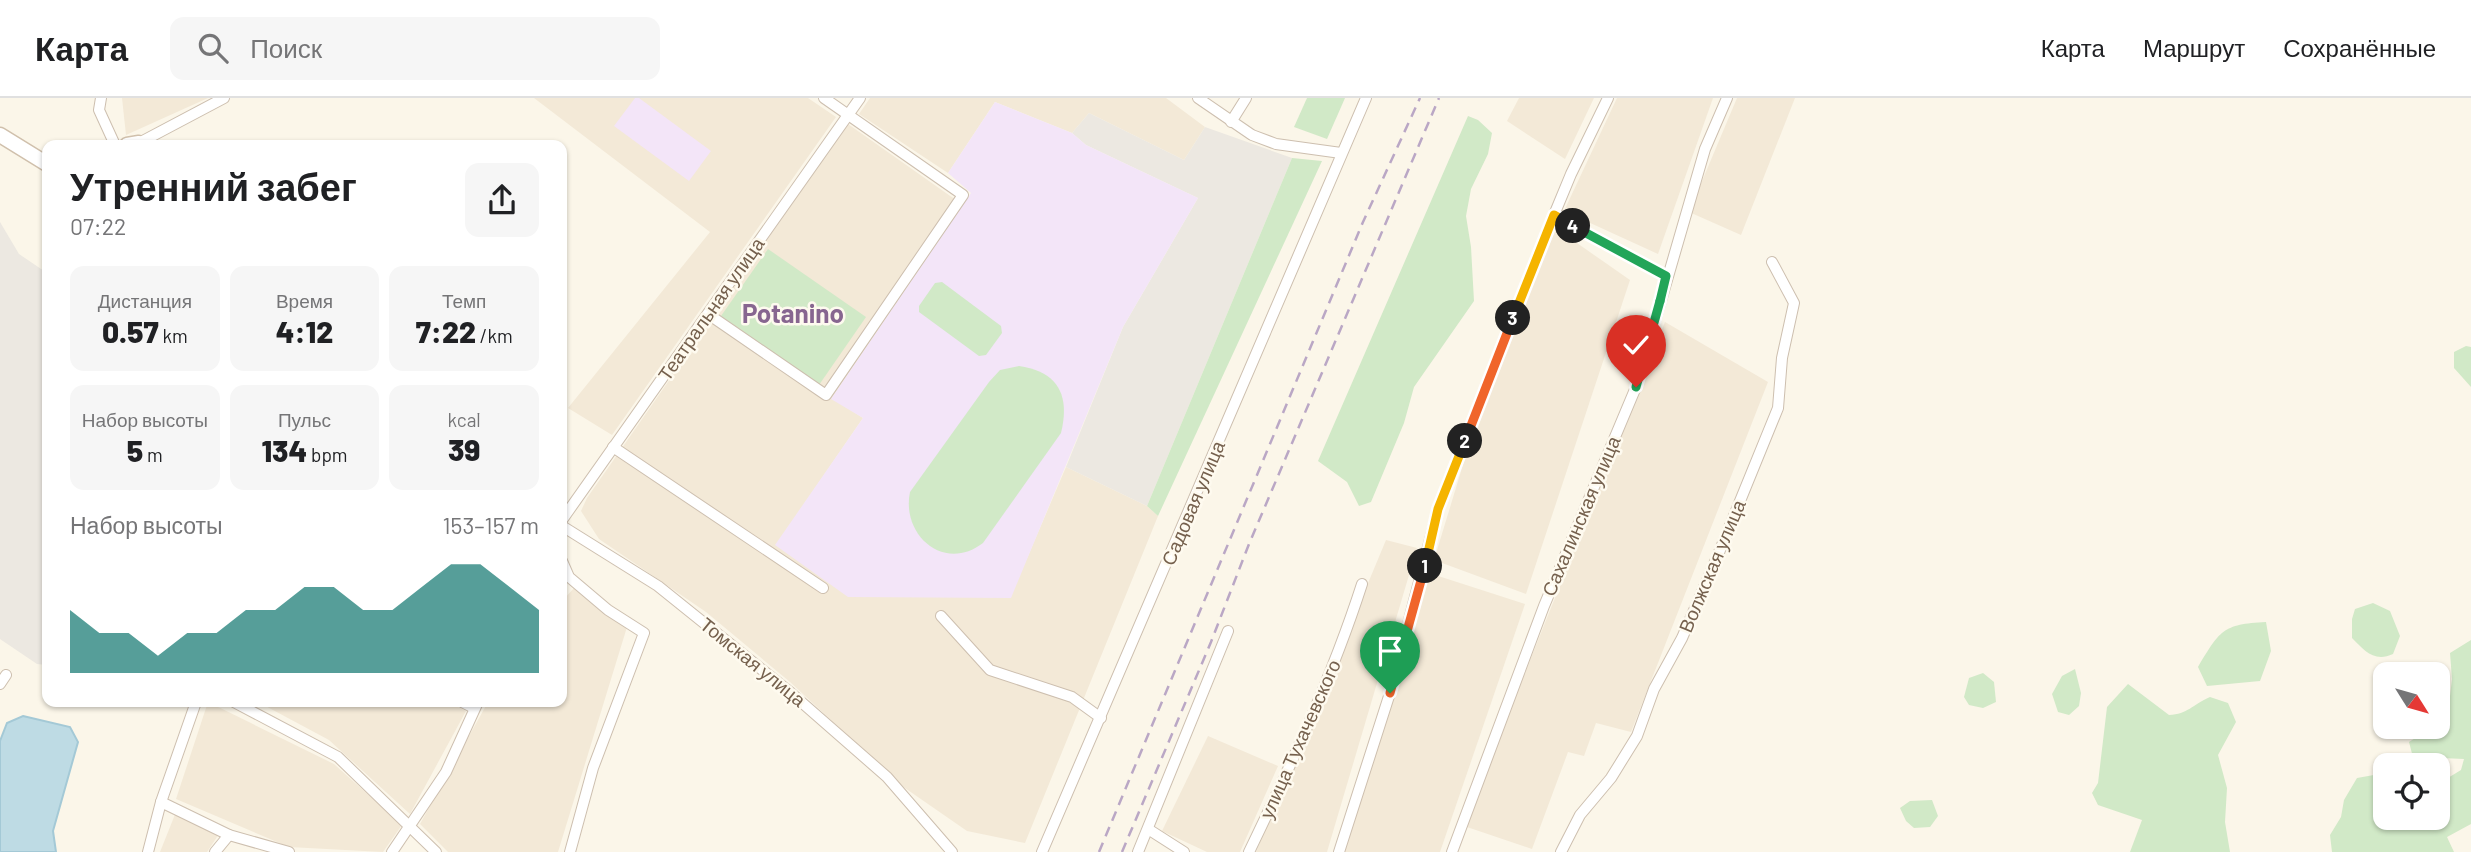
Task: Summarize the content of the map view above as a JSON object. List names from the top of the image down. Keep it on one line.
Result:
{"streets":{"street":["Театральная улица","Садовая улица","Сахалинская улица","Волжская улица","Томская улица","улица Тухачевского"]},"districts":["Potanino"],"north":"bottom right","page":{"header":"Карта","search":"Поиск","nav":["Карта","Маршрут","Сохранённые"],"heading":["Утренний забег","07:22"],"pins":["4","3","2","1"],"stats":[["Дистанция","0.57 km"],["Время","4:12"],["Темп","7:22 /km"],["Набор высоты","5 m"],["Пульс","134 bpm"],["kcal","39"]],"chart":["Набор высоты","153–157 m"]}}
